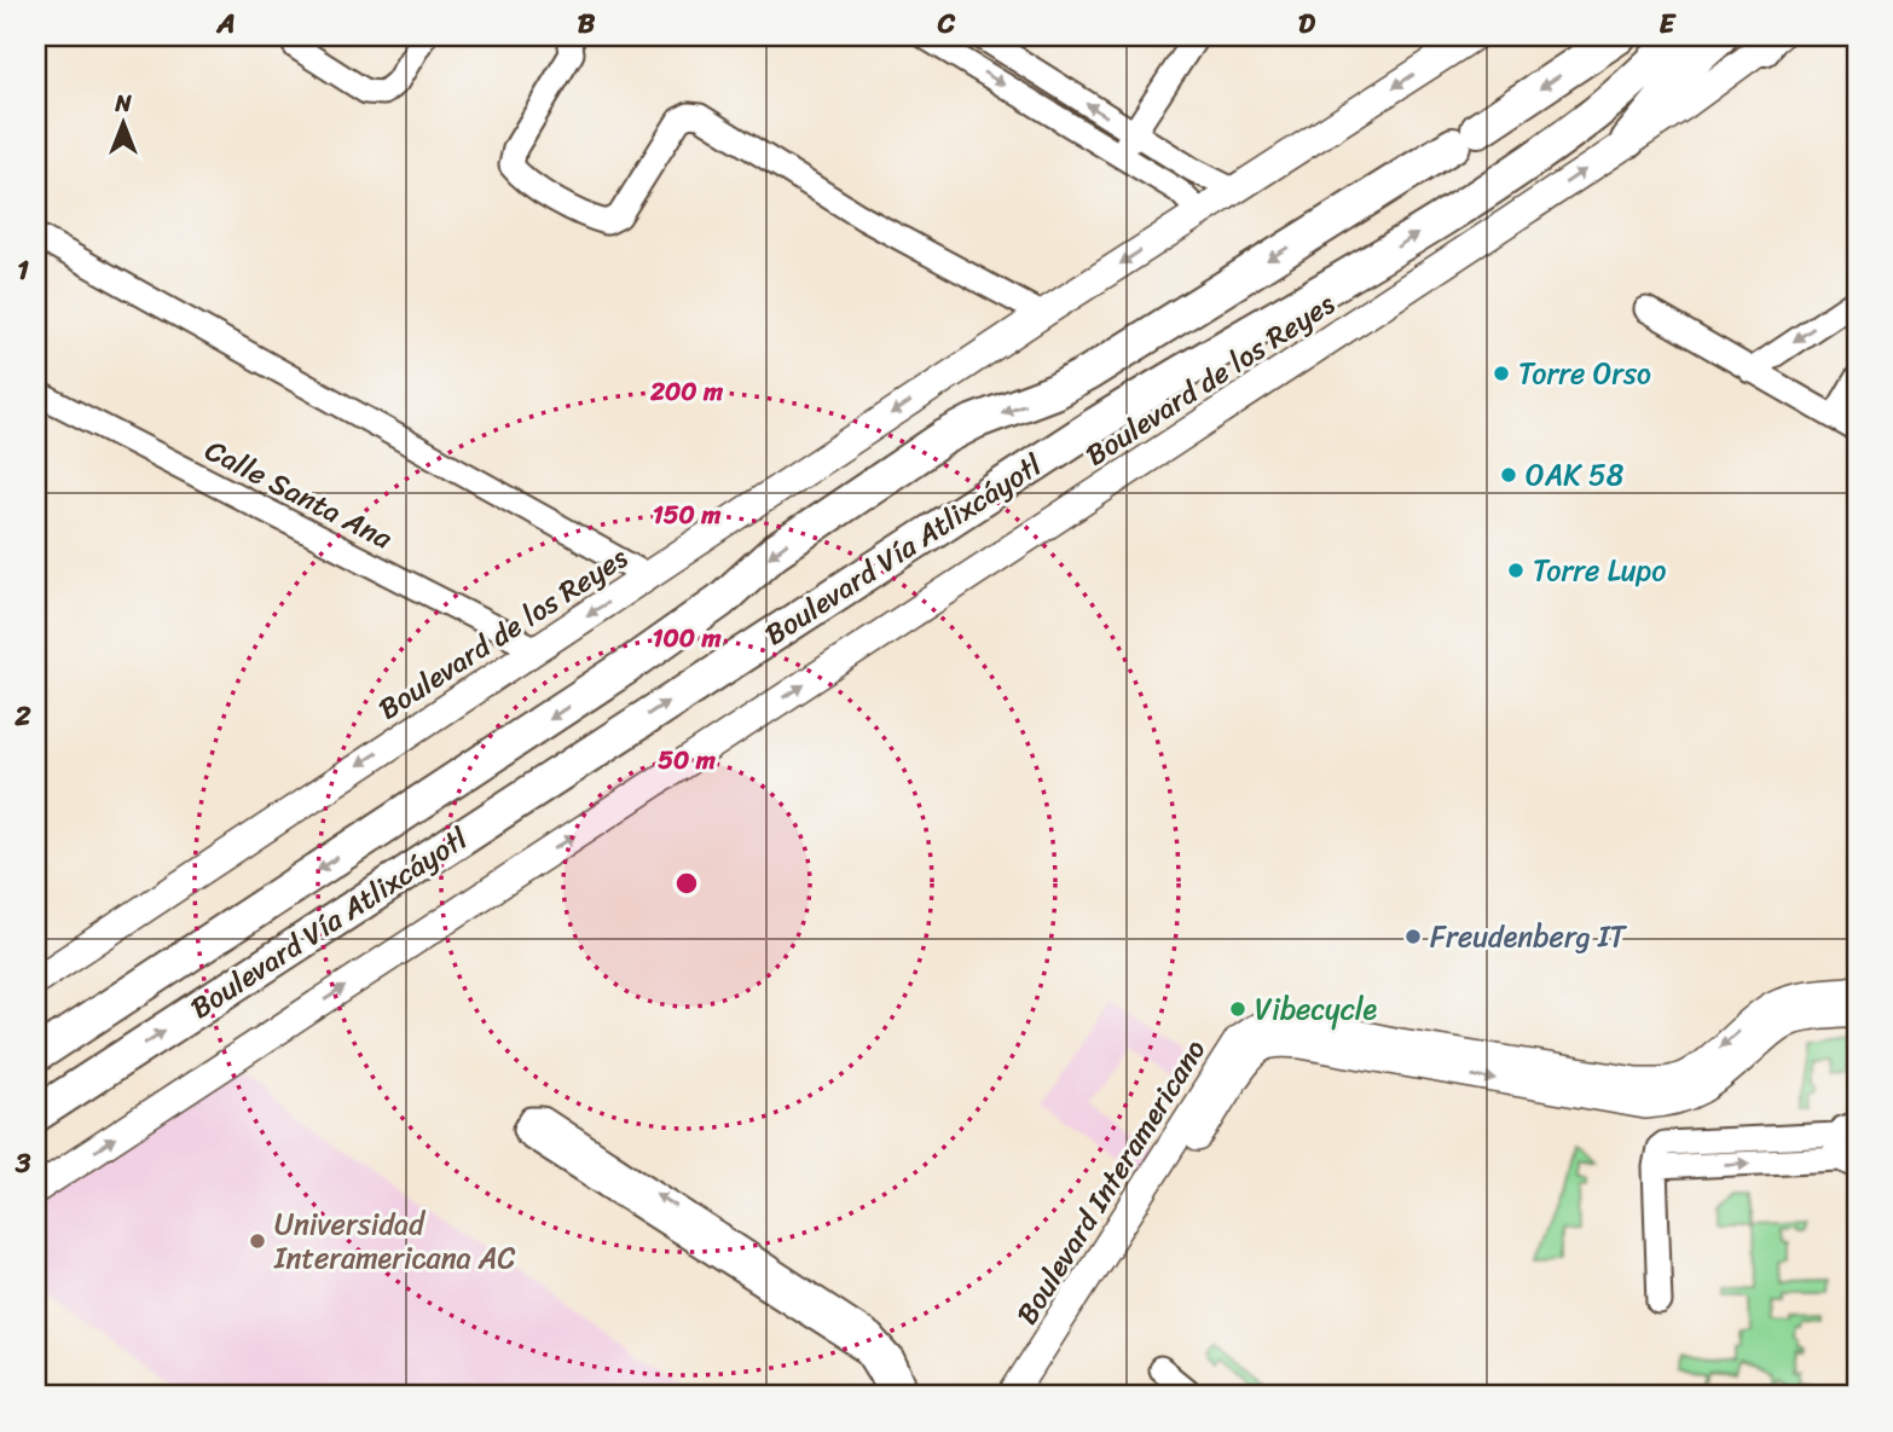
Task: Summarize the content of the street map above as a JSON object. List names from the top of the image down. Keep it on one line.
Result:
{"streets":{"highway":["Boulevard Vía Atlixcáyotl"],"main road":["Boulevard de los Reyes","Boulevard Interamericano"],"street":["Calle Santa Ana"]},"crossings":[["Boulevard de los Reyes","Calle Santa Ana"]],"places":["Torre Orso","OAK 58","Torre Lupo","Freudenberg IT","Vibecycle","Universidad Interamericana AC"],"north":"top","grid":{"columns":["A","B","C","D","E"],"rows":["1","2","3"]},"rings":["200 m","150 m","100 m","50 m"]}
